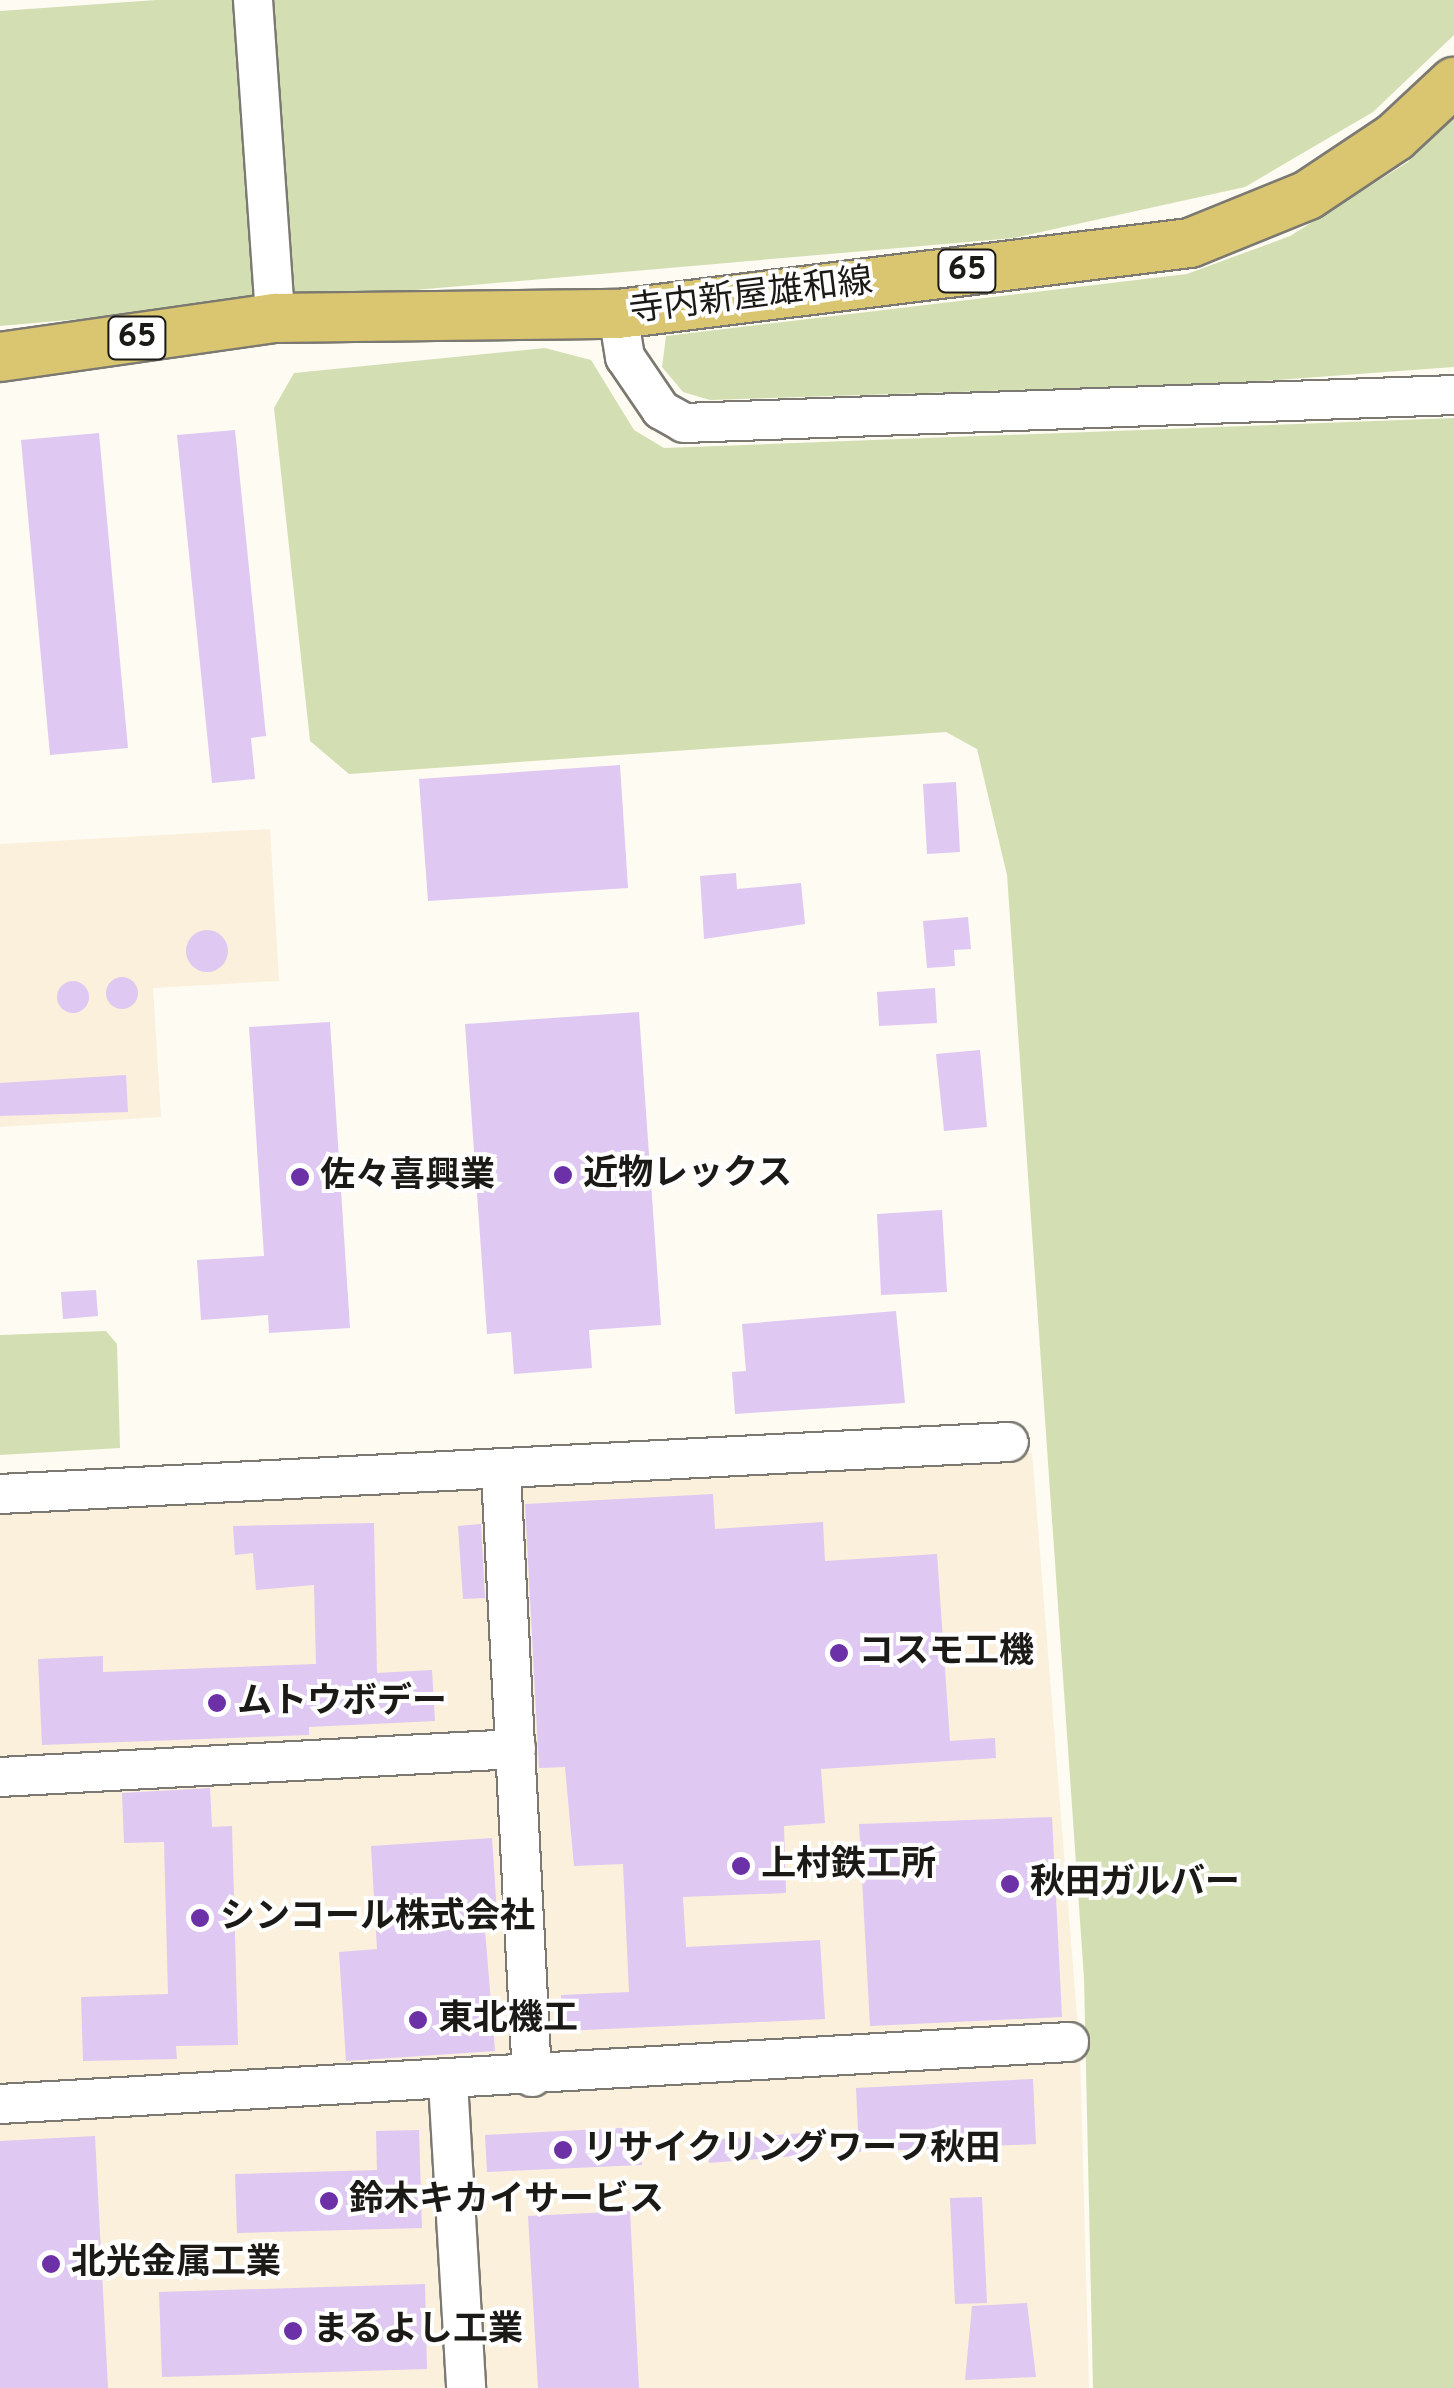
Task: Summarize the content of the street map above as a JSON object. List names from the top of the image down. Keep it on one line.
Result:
{"streets":{"main road":["65","寺内新屋雄和線"]},"places":["近物レックス","佐々喜興業","コスモ工機","ムトウボデー","上村鉄工所","秋田ガルバー","シンコール株式会社","東北機工","リサイクリングワーフ秋田","鈴木キカイサービス","北光金属工業","まるよし工業"]}
